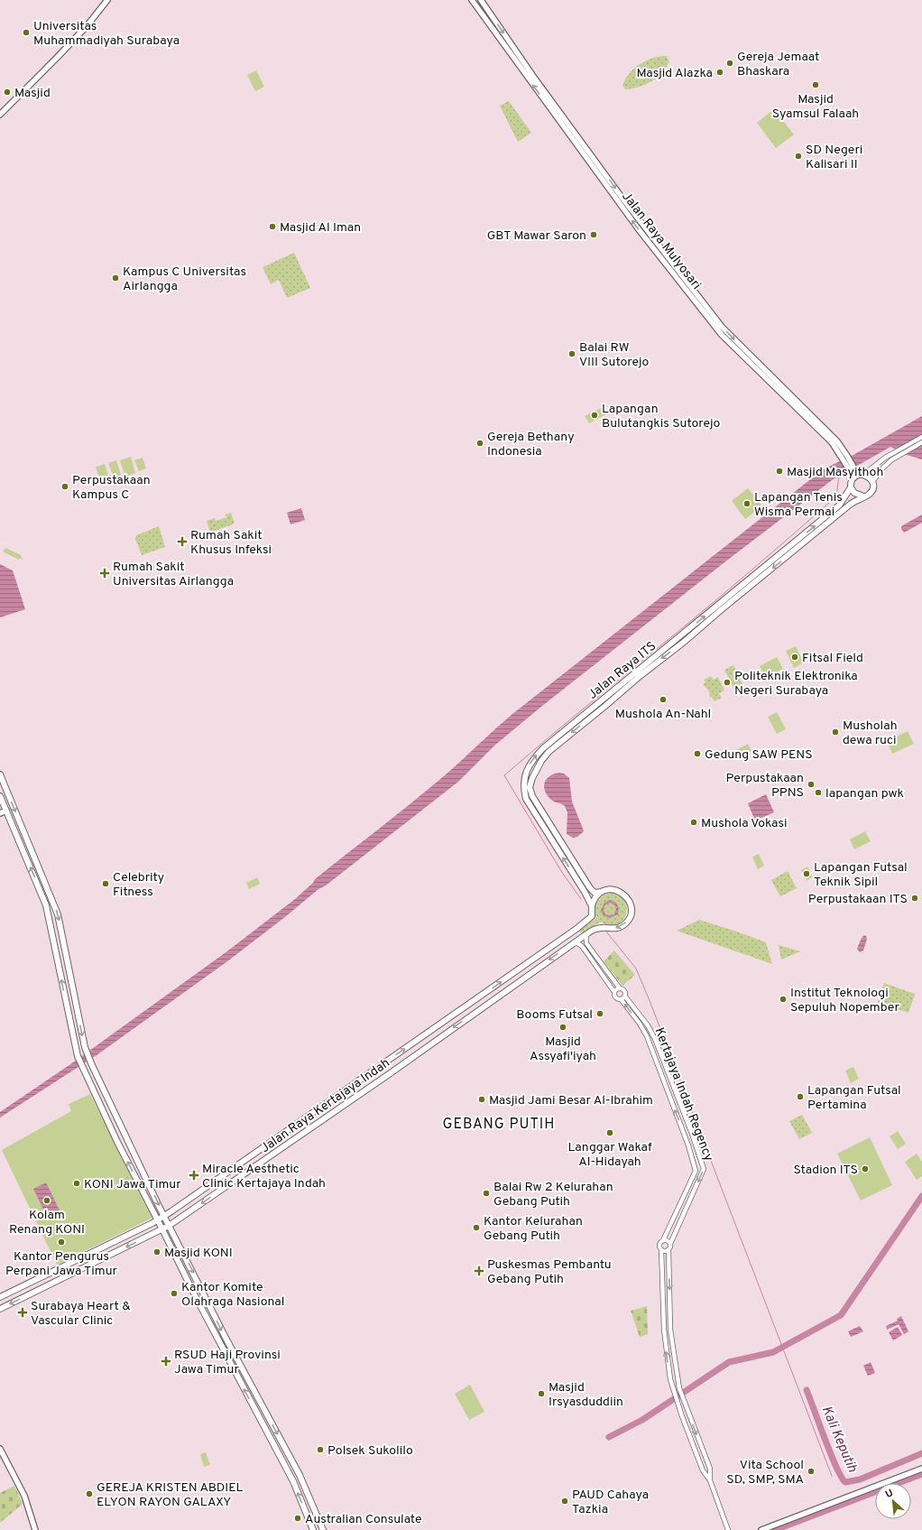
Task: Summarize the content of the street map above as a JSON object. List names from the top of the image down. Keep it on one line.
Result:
{"streets":{"main road":["Jalan Raya Mulyosari","Jalan Raya ITS","Jalan Raya Kertajaya Indah"],"street":["Kertajaya Indah Regency"]},"crossings":[["Jalan Raya Mulyosari","Jalan Raya ITS"],["Jalan Raya ITS","Jalan Raya Kertajaya Indah"]],"districts":["GEBANG PUTIH"],"water":["Kali Keputih"],"places":{"other":["Universitas Muhammadiyah Surabaya","Gereja Jemaat Bhaskara","Masjid Alazka","Masjid Syamsul Falaah","Masjid","SD Negeri Kalisari II","Masjid Al Iman","GBT Mawar Saron","Kampus C Universitas Airlangga","Balai RW VIII Sutorejo","Lapangan Bulutangkis Sutorejo","Gereja Bethany Indonesia","Masjid Masyithoh","Perpustakaan Kampus C","Lapangan Tenis Wisma Permai","Fitsal Field","Politeknik Elektronika Negeri Surabaya","Mushola An-Nahl","Musholah dewa ruci","Gedung SAW PENS","Perpustakaan PPNS","lapangan pwk","Mushola Vokasi","Lapangan Futsal Teknik Sipil","Celebrity Fitness","Perpustakaan ITS","Institut Teknologi Sepuluh Nopember","Booms Futsal","Masjid Assyafi'iyah","Lapangan Futsal Pertamina","Masjid Jami Besar Al-Ibrahim","Langgar Wakaf Al-Hidayah","Stadion ITS","KONI Jawa Timur","Balai Rw 2 Kelurahan Gebang Putih","Kolam Renang KONI","Kantor Kelurahan Gebang Putih","Kantor Pengurus Perpani Jawa Timur","Masjid KONI","Kantor Komite Olahraga Nasional","Masjid Irsyasduddiin","Polsek Sukolilo","Vita School SD, SMP, SMA","GEREJA KRISTEN ABDIEL ELYON RAYON GALAXY","PAUD Cahaya Tazkia","Australian Consulate"],"health":["Rumah Sakit Khusus Infeksi","Rumah Sakit Universitas Airlangga","Miracle Aesthetic Clinic Kertajaya Indah","Puskesmas Pembantu Gebang Putih","Surabaya Heart & Vascular Clinic","RSUD Haji Provinsi Jawa Timur"]},"north":"top left"}
